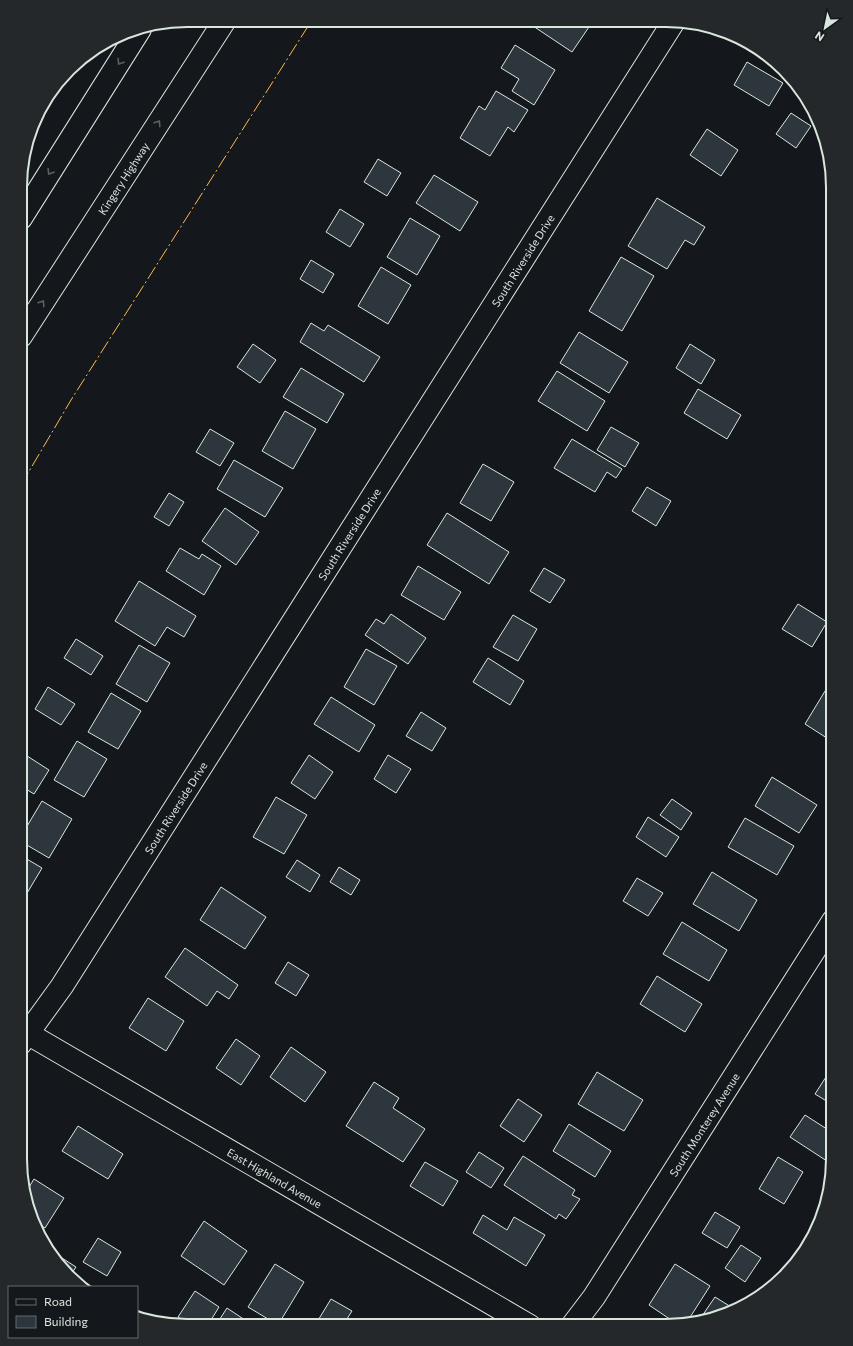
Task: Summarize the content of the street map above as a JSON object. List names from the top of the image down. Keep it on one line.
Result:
{"streets":{"main road":["Kingery Highway","South Riverside Drive","South Monterey Avenue","East Highland Avenue"]},"legend":["Road","Building"],"north":"bottom left"}
